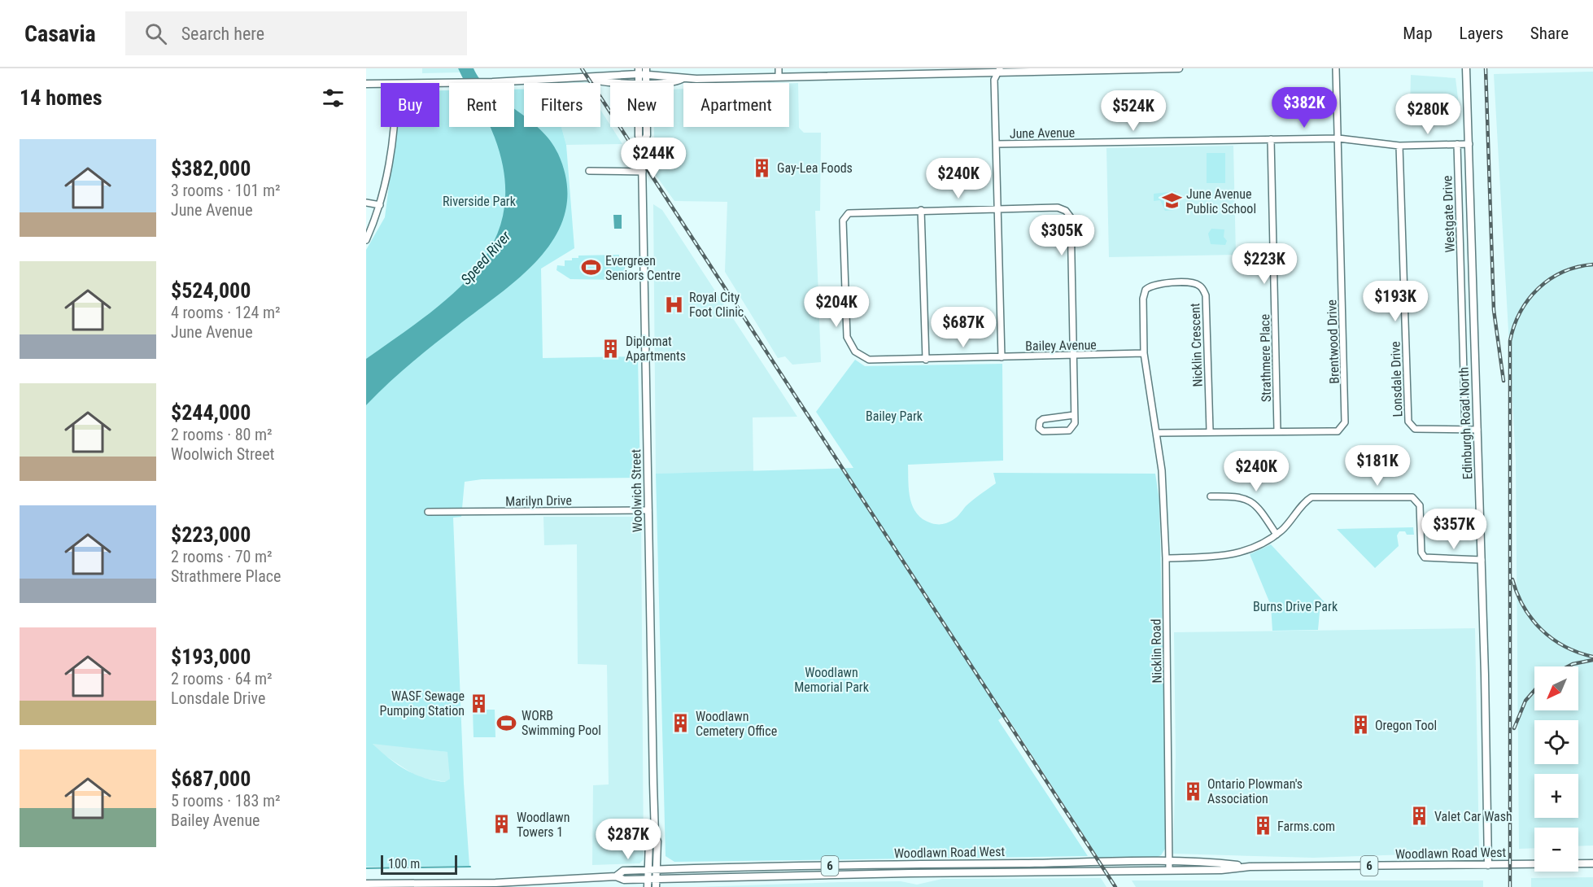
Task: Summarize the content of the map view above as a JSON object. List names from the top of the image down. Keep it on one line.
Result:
{"streets":{"main road":["Edinburgh Road North","Woolwich Street","Woodlawn Road West","6"],"street":["June Avenue","Westgate Drive","Brentwood Drive","Bailey Avenue","Nicklin Crescent","Strathmere Place","Lonsdale Drive","Marilyn Drive","Nicklin Road"]},"crossings":[["June Avenue","Westgate Drive"],["June Avenue","Brentwood Drive"],["June Avenue","Strathmere Place"],["June Avenue","Lonsdale Drive"],["June Avenue","Edinburgh Road North"],["Westgate Drive","Lonsdale Drive"],["Brentwood Drive","Nicklin Crescent"],["Brentwood Drive","Strathmere Place"],["Brentwood Drive","Nicklin Road"],["Bailey Avenue","Nicklin Crescent"],["Nicklin Crescent","Nicklin Road"],["Lonsdale Drive","Edinburgh Road North"],["Edinburgh Road North","Woodlawn Road West"],["Woolwich Street","Marilyn Drive"],["Woolwich Street","Woodlawn Road West"],["Nicklin Road","Woodlawn Road West"]],"water":["Speed River"],"parks":["Riverside Park","Bailey Park","Burns Drive Park","Woodlawn Memorial Park"],"places":{"building":["Gay-Lea Foods","Diplomat Apartments","WASF Sewage Pumping Station","Woodlawn Cemetery Office","Oregon Tool","Ontario Plowman's Association","Valet Car Wash","Woodlawn Towers 1","Farms.com"],"school or university":["June Avenue Public School"],"sports":["Evergreen Seniors Centre","WORB Swimming Pool"],"hospital":["Royal City Foot Clinic"]},"scale_bar":"100 m","north":"bottom left","page":{"header":"Casavia","search":"Search here","nav":["Map","Layers","Share"],"heading":"14 homes","chip":["Buy","Rent","Filters","New","Apartment"],"price":["$382K","$524K","$280K","$244K","$240K","$305K","$223K","$193K","$204K","$687K","$181K","$240K","$357K","$287K"],"list":[{"name":"$382,000","note":"3 rooms · 101 m² · June Avenue"},{"name":"$524,000","note":"4 rooms · 124 m² · June Avenue"},{"name":"$244,000","note":"2 rooms · 80 m² · Woolwich Street"},{"name":"$223,000","note":"2 rooms · 70 m² · Strathmere Place"},{"name":"$193,000","note":"2 rooms · 64 m² · Lonsdale Drive"},{"name":"$687,000","note":"5 rooms · 183 m² · Bailey Avenue"}],"map_buttons":["+","−"],"scale":"100 m"}}
